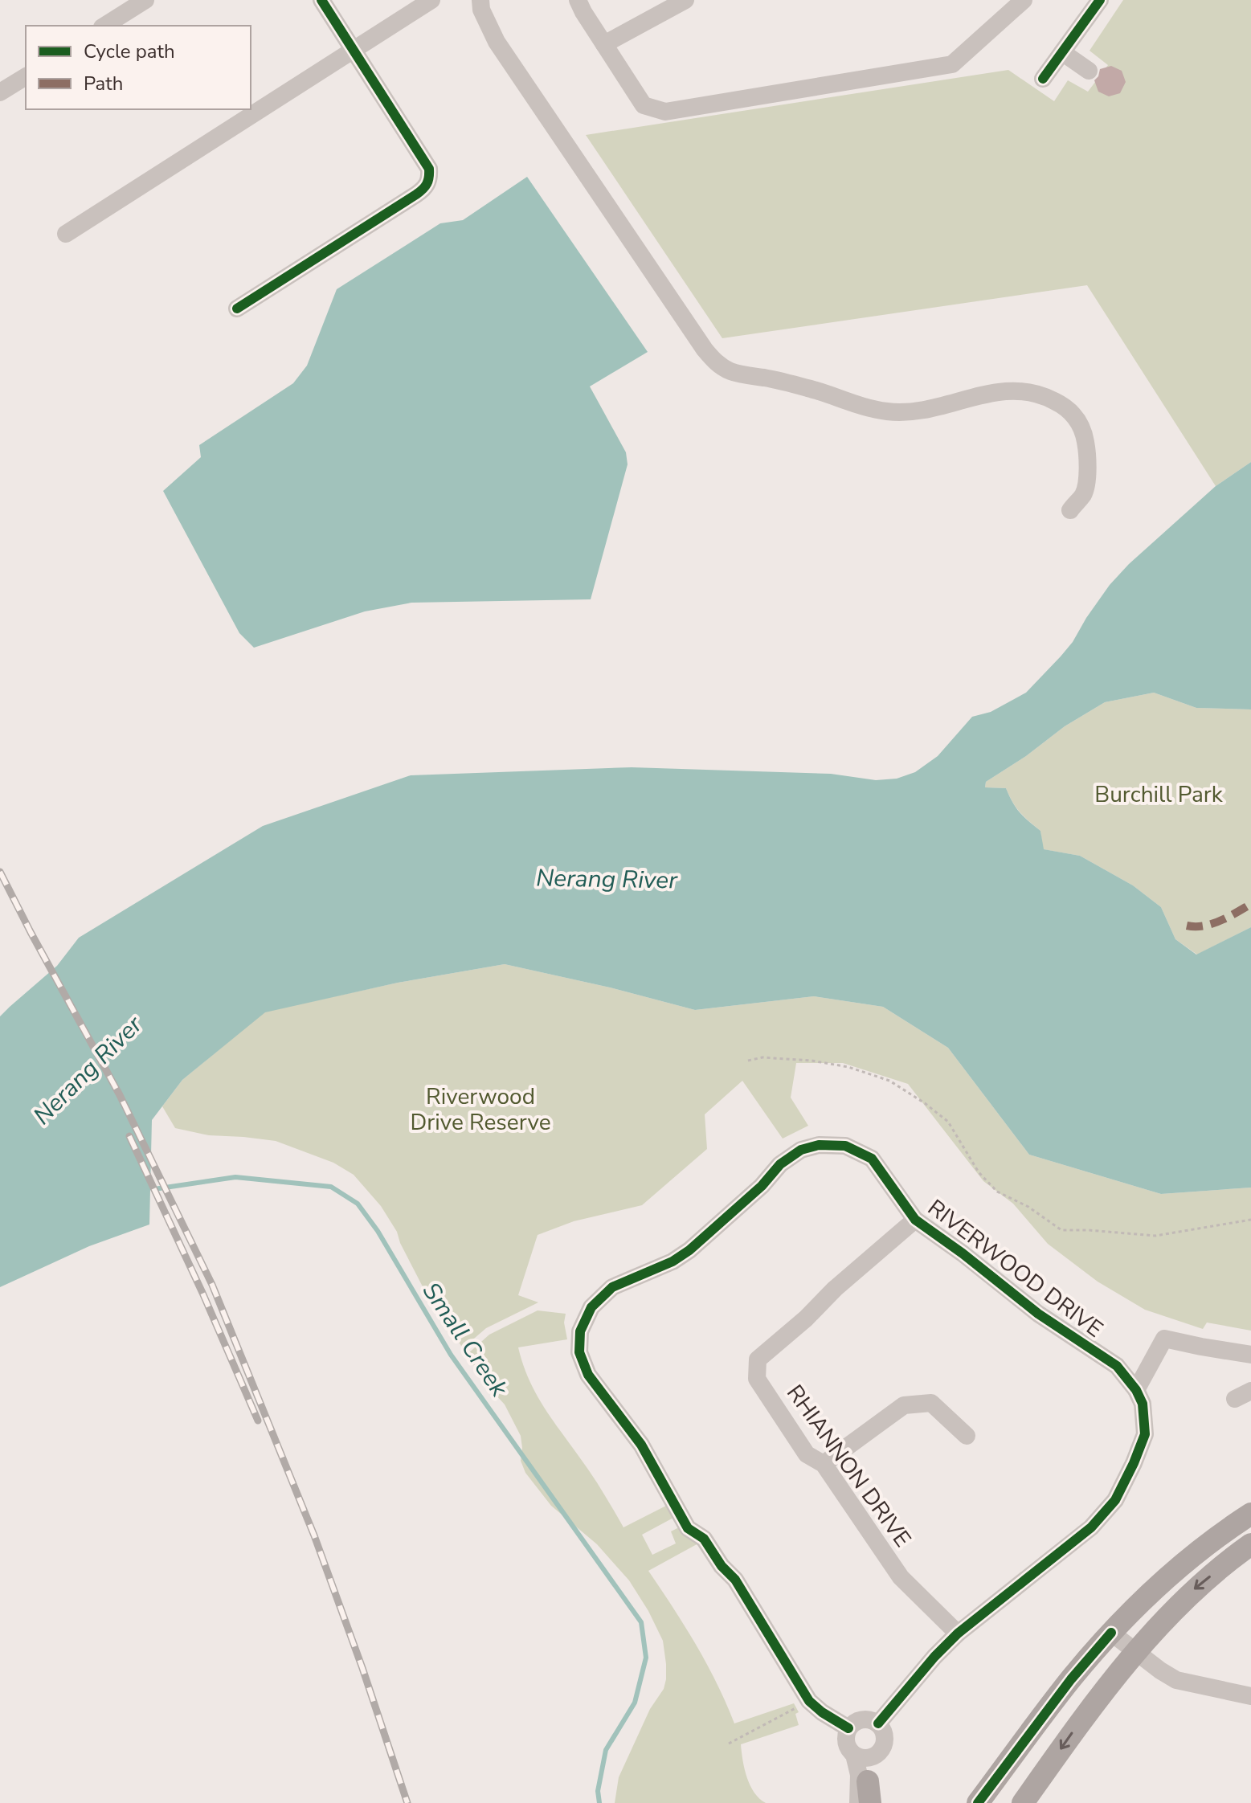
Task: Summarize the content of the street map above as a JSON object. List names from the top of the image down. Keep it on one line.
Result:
{"streets":{"street":["RIVERWOOD DRIVE","RHIANNON DRIVE"]},"crossings":[["RIVERWOOD DRIVE","RHIANNON DRIVE"]],"water":["Nerang River","Small Creek"],"parks":["Burchill Park","Riverwood Drive Reserve"],"legend":["Cycle path","Path"]}
